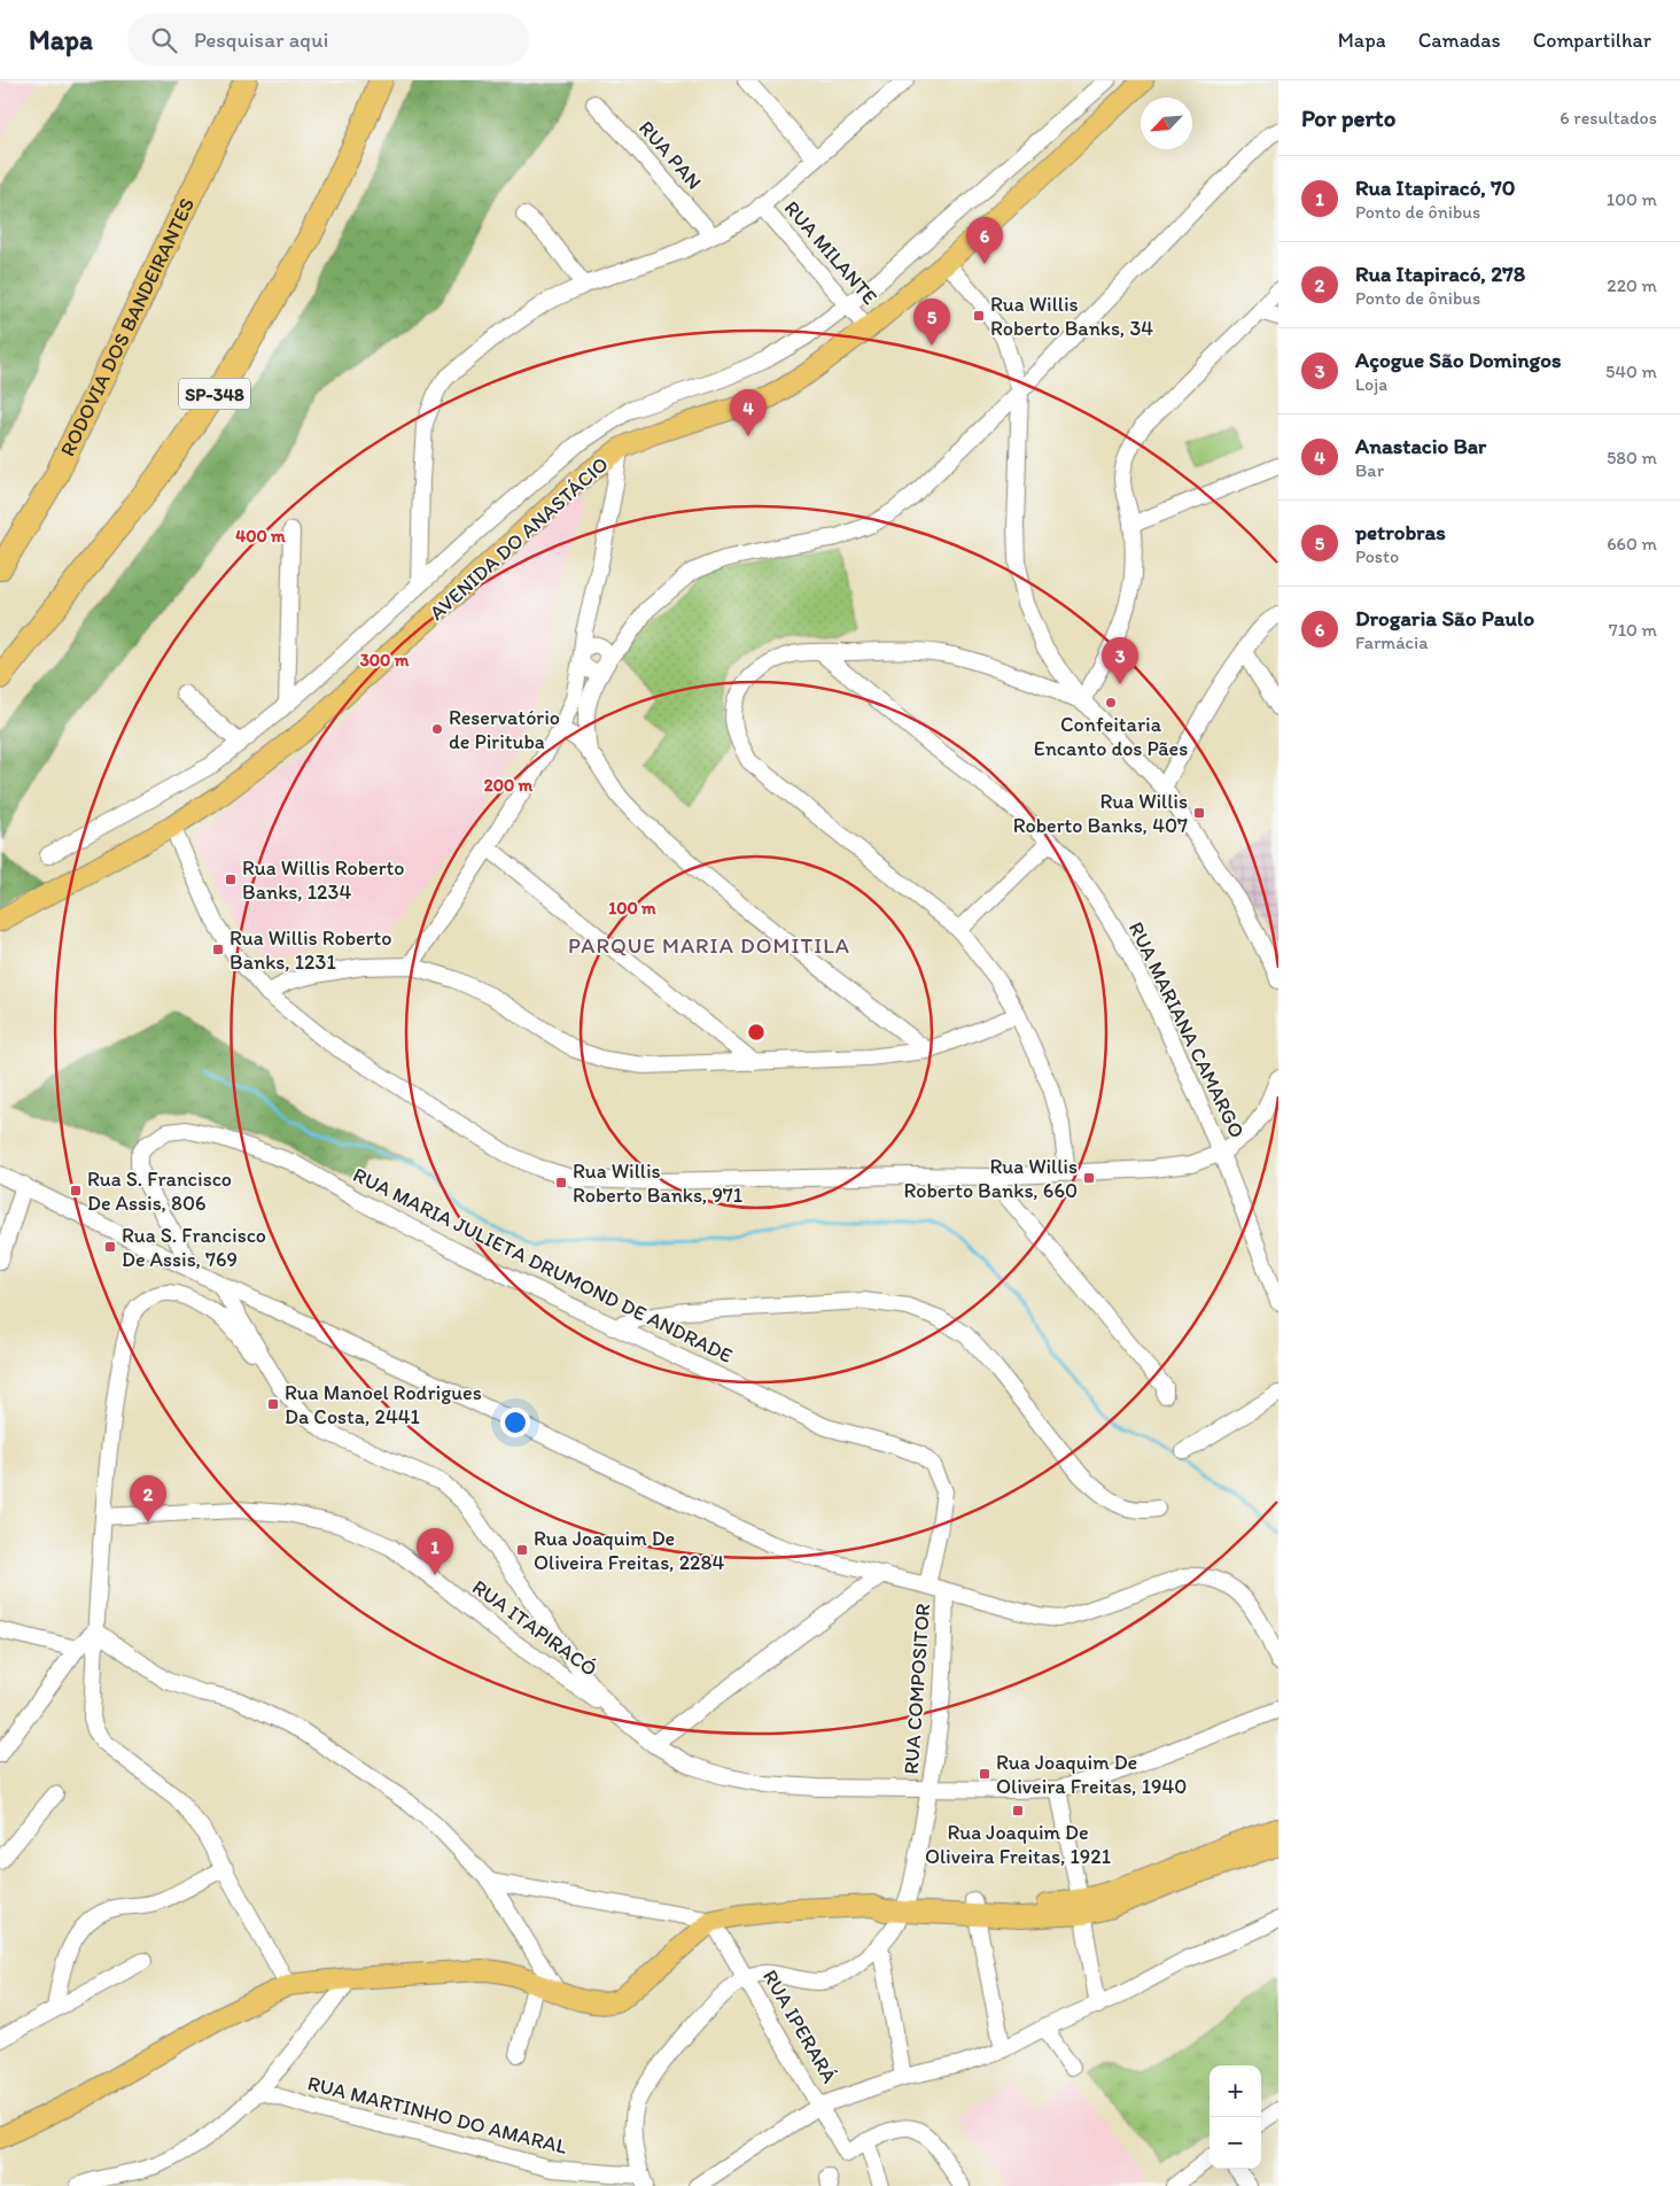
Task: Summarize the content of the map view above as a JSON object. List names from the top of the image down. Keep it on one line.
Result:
{"streets":{"highway":["RODOVIA DOS BANDEIRANTES","SP-348"],"main road":["AVENIDA DO ANASTÁCIO"],"street":["RUA PAN","RUA MILANTE","RUA MARIANA CAMARGO","RUA MARIA JULIETA DRUMOND DE ANDRADE","RUA ITAPIRACÓ","RUA COMPOSITOR","RUA IPERARÁ","RUA MARTINHO DO AMARAL"]},"crossings":[["RUA MILANTE","AVENIDA DO ANASTÁCIO"],["RUA COMPOSITOR","RUA IPERARÁ"]],"districts":["PARQUE MARIA DOMITILA"],"places":{"transit":["Rua Willis Roberto Banks, 34","Rua Willis Roberto Banks, 407","Rua Willis Roberto Banks, 1234","Rua Willis Roberto Banks, 1231","Rua Willis Roberto Banks, 660","Rua Willis Roberto Banks, 971","Rua S. Francisco De Assis, 806","Rua S. Francisco De Assis, 769","Rua Manoel Rodrigues Da Costa, 2441","Rua Joaquim De Oliveira Freitas, 2284","Rua Joaquim De Oliveira Freitas, 1940","Rua Joaquim De Oliveira Freitas, 1921"],"other":["Confeitaria Encanto dos Pães","Reservatório de Pirituba"]},"north":"bottom left","page":{"header":"Mapa","search":"Pesquisar aqui","nav":["Mapa","Camadas","Compartilhar"],"heading":["Por perto","6 resultados"],"list":[{"mark":"1","name":"Rua Itapiracó, 70","note":"Ponto de ônibus","value":"100 m"},{"mark":"2","name":"Rua Itapiracó, 278","note":"Ponto de ônibus","value":"220 m"},{"mark":"3","name":"Açogue São Domingos","note":"Loja","value":"540 m"},{"mark":"4","name":"Anastacio Bar","note":"Bar","value":"580 m"},{"mark":"5","name":"petrobras","note":"Posto","value":"660 m"},{"mark":"6","name":"Drogaria São Paulo","note":"Farmácia","value":"710 m"}],"pins":["6","5","4","3","2","1"],"map_buttons":["+","−"]},"rings":["400 m","300 m","200 m","100 m"]}
